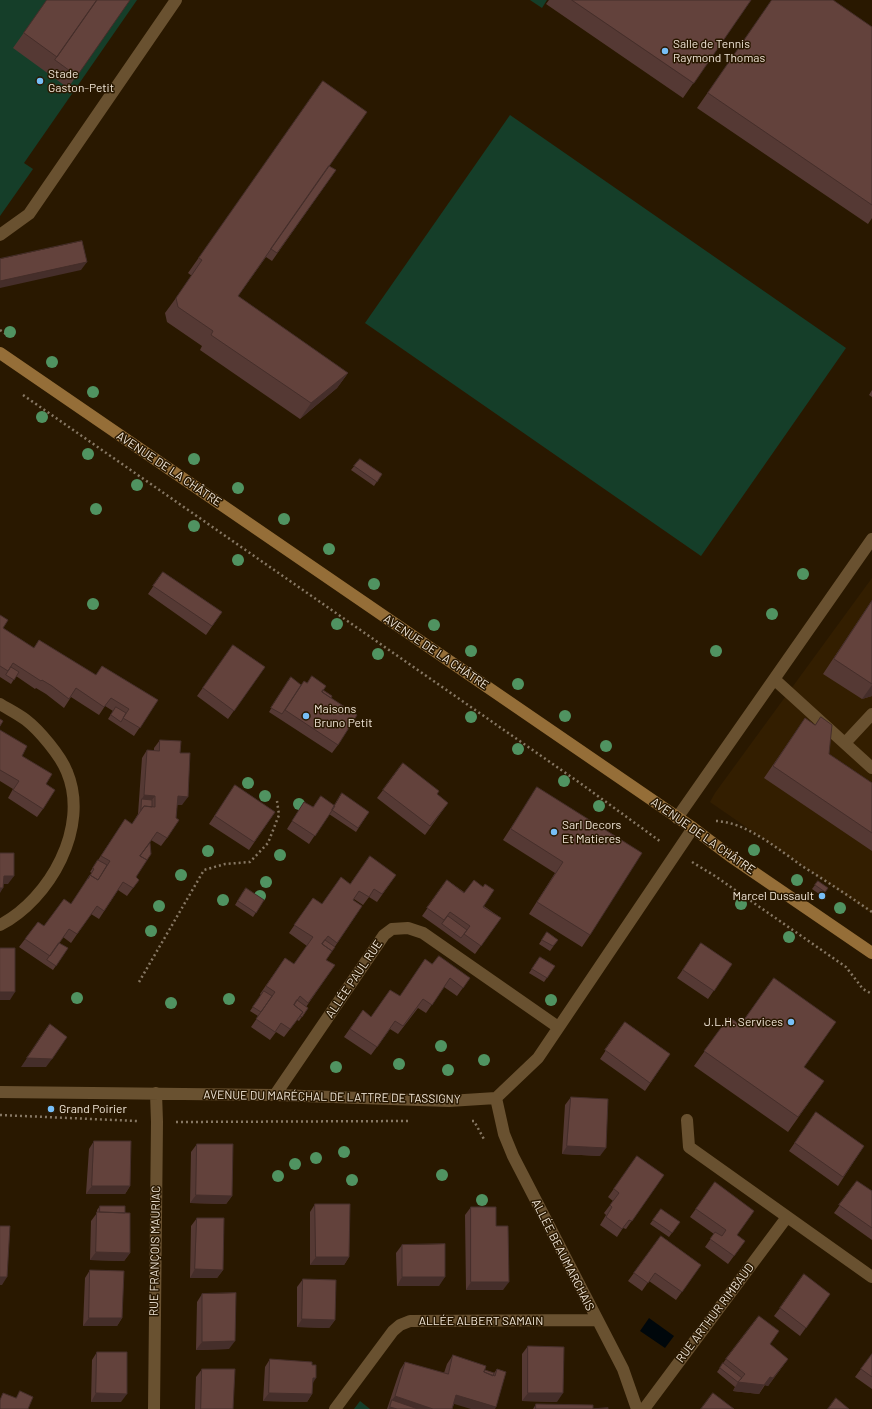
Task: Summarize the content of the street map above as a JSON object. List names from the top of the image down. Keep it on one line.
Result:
{"streets":{"main road":["AVENUE DE LA CHÂTRE"],"street":["ALLÉE PAUL RUE","AVENUE DU MARÉCHAL DE LATTRE DE TASSIGNY","RUE FRANÇOIS MAURIAC","ALLÉE BEAUMARCHAIS","RUE ARTHUR RIMBAUD","ALLÉE ALBERT SAMAIN"]},"crossings":[["ALLÉE PAUL RUE","AVENUE DU MARÉCHAL DE LATTRE DE TASSIGNY"],["AVENUE DU MARÉCHAL DE LATTRE DE TASSIGNY","RUE FRANÇOIS MAURIAC"],["AVENUE DU MARÉCHAL DE LATTRE DE TASSIGNY","ALLÉE BEAUMARCHAIS"],["ALLÉE BEAUMARCHAIS","ALLÉE ALBERT SAMAIN"]],"places":["Salle de Tennis Raymond Thomas","Stade Gaston-Petit","Maisons Bruno Petit","Sarl Decors Et Matieres","Marcel Dussault","J.L.H. Services","Grand Poirier"]}
